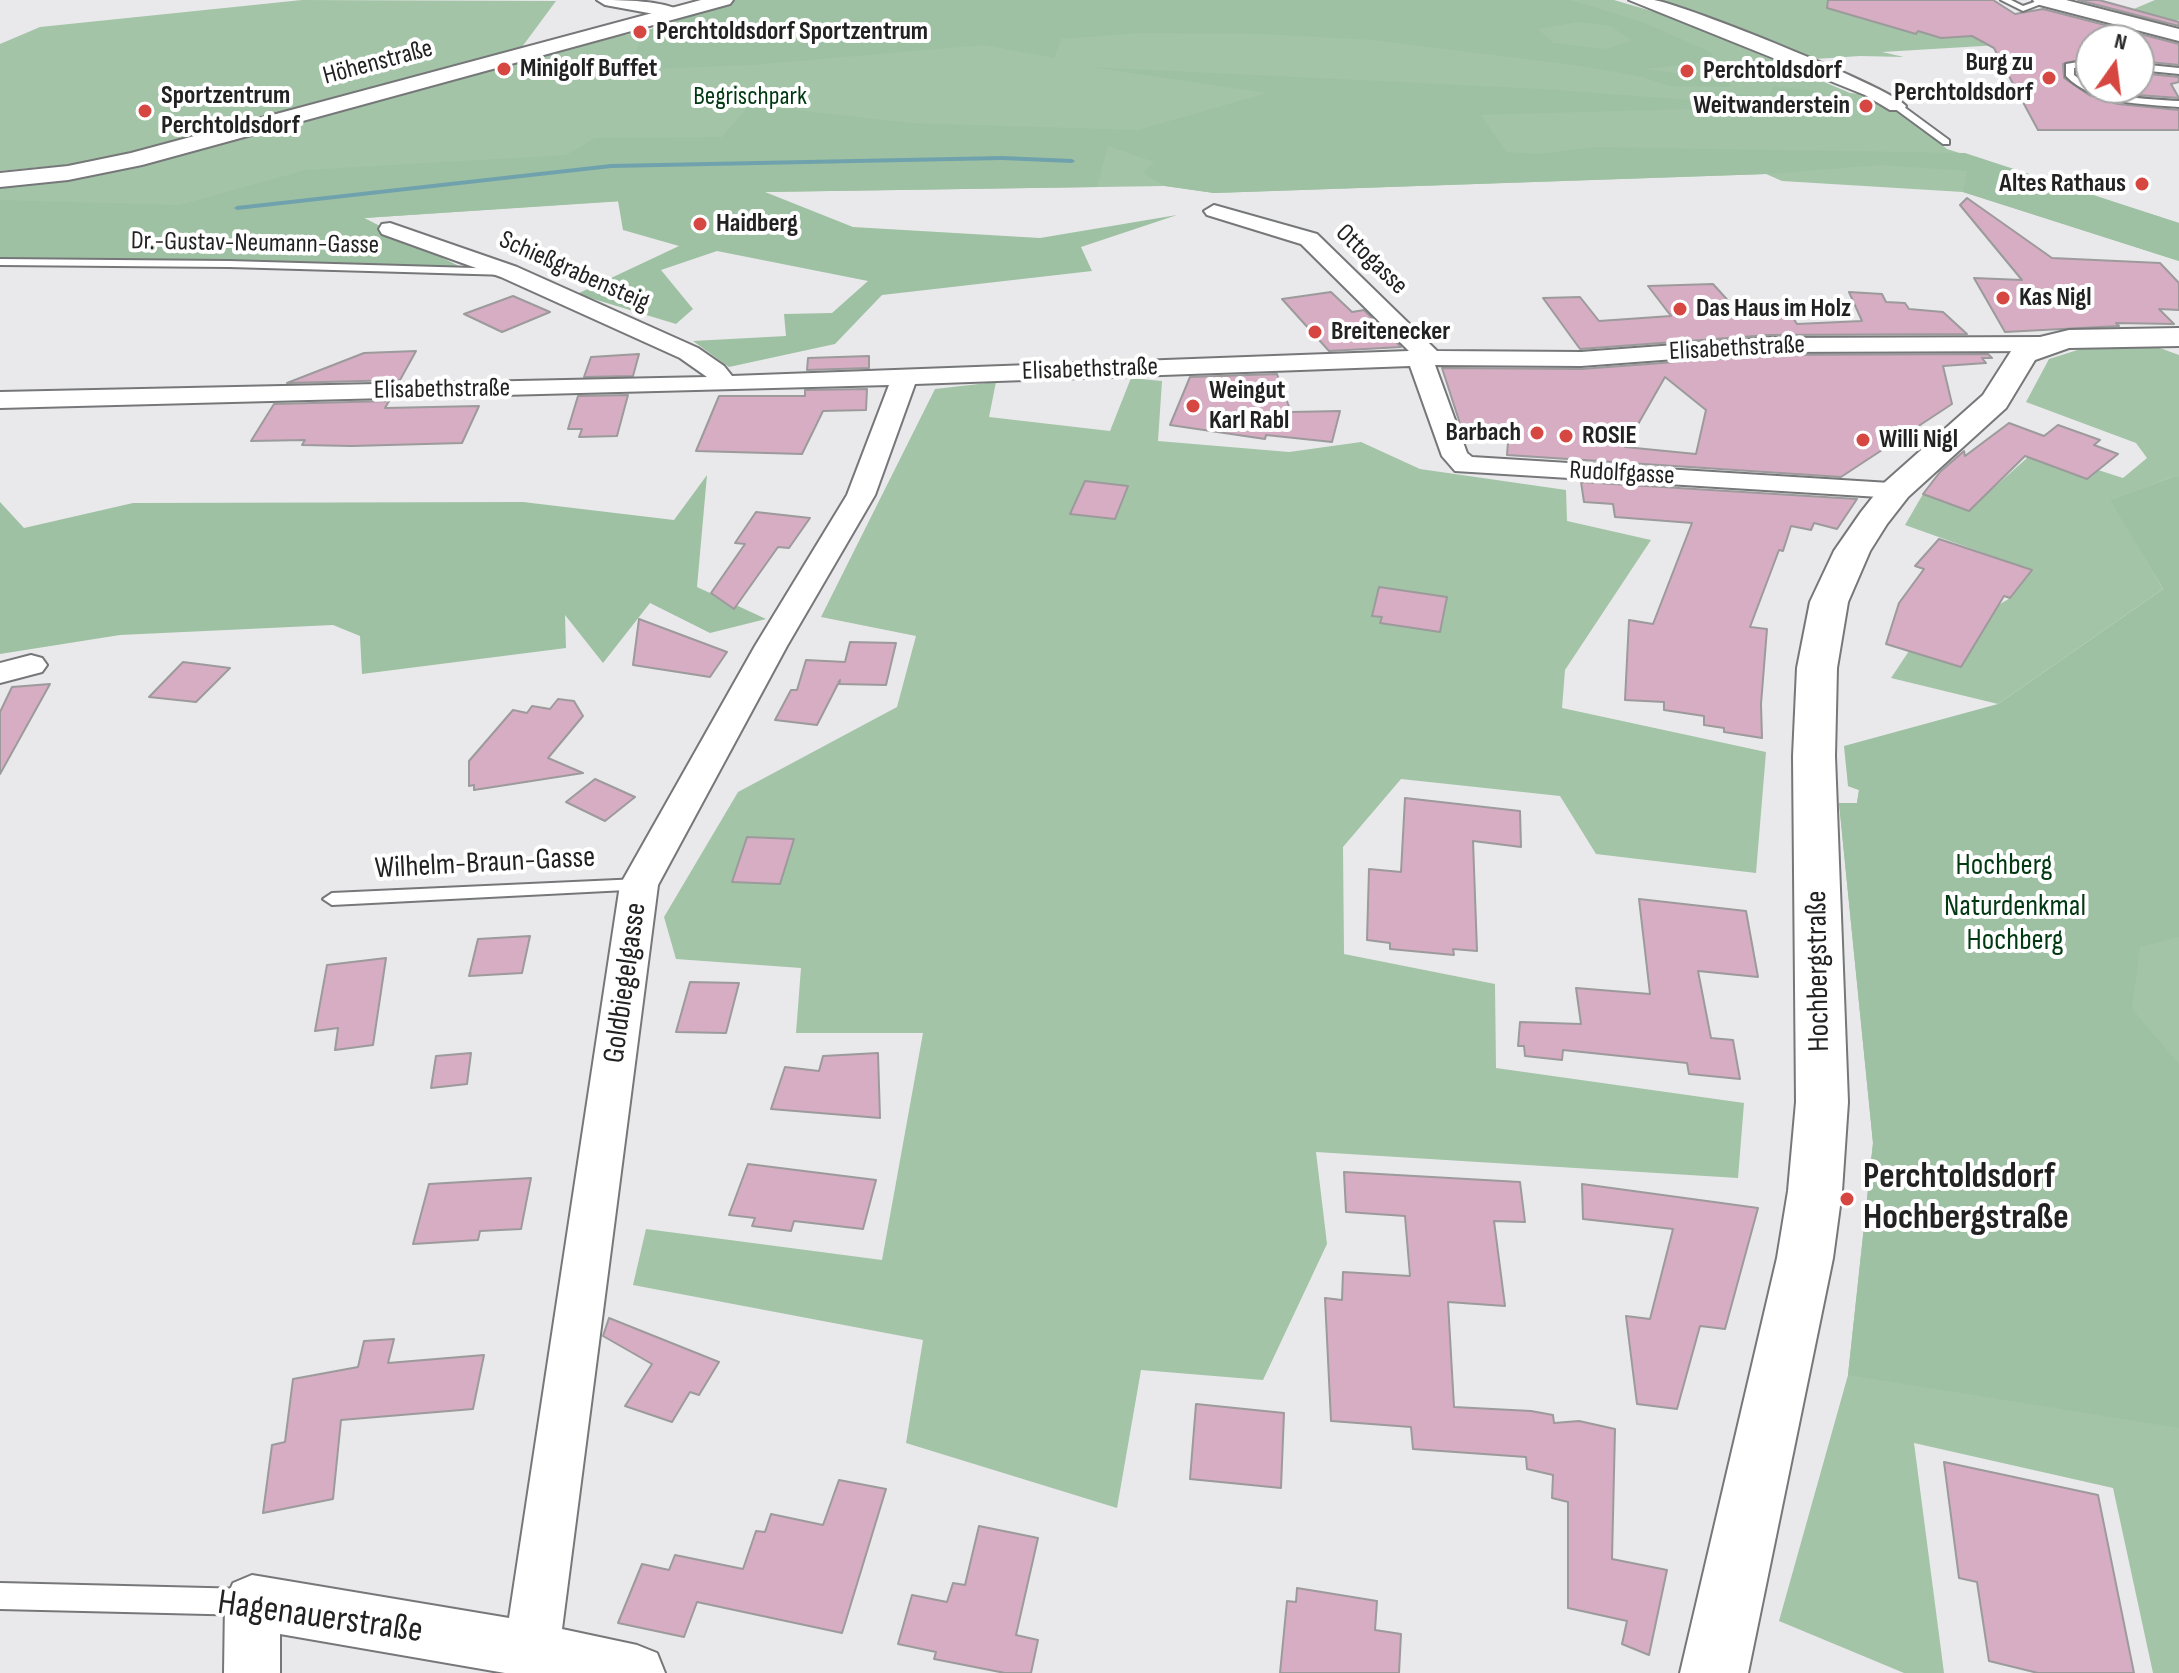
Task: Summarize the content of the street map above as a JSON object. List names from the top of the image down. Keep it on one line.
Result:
{"streets":{"main road":["Höhenstraße","Elisabethstraße","Hochbergstraße"],"street":["Ottogasse","Schießgrabensteig","Rudolfgasse","Goldbiegelgasse","Hagenauerstraße"],"lane":["Dr.-Gustav-Neumann-Gasse","Wilhelm-Braun-Gasse"]},"crossings":[["Dr.-Gustav-Neumann-Gasse","Schießgrabensteig"],["Ottogasse","Elisabethstraße"],["Ottogasse","Rudolfgasse"],["Schießgrabensteig","Elisabethstraße"],["Elisabethstraße","Rudolfgasse"],["Elisabethstraße","Hochbergstraße"],["Elisabethstraße","Goldbiegelgasse"],["Rudolfgasse","Hochbergstraße"],["Wilhelm-Braun-Gasse","Goldbiegelgasse"],["Goldbiegelgasse","Hagenauerstraße"]],"parks":["Begrischpark","Hochberg","Naturdenkmal Hochberg"],"places":["Perchtoldsdorf Sportzentrum","Minigolf Buffet","Perchtoldsdorf","Burg zu Perchtoldsdorf","Weitwanderstein","Sportzentrum Perchtoldsdorf","Altes Rathaus","Haidberg","Kas Nigl","Das Haus im Holz","Breitenecker","Weingut Karl Rabl","Barbach","ROSIE","Willi Nigl","Perchtoldsdorf Hochbergstraße"],"north":"top"}
